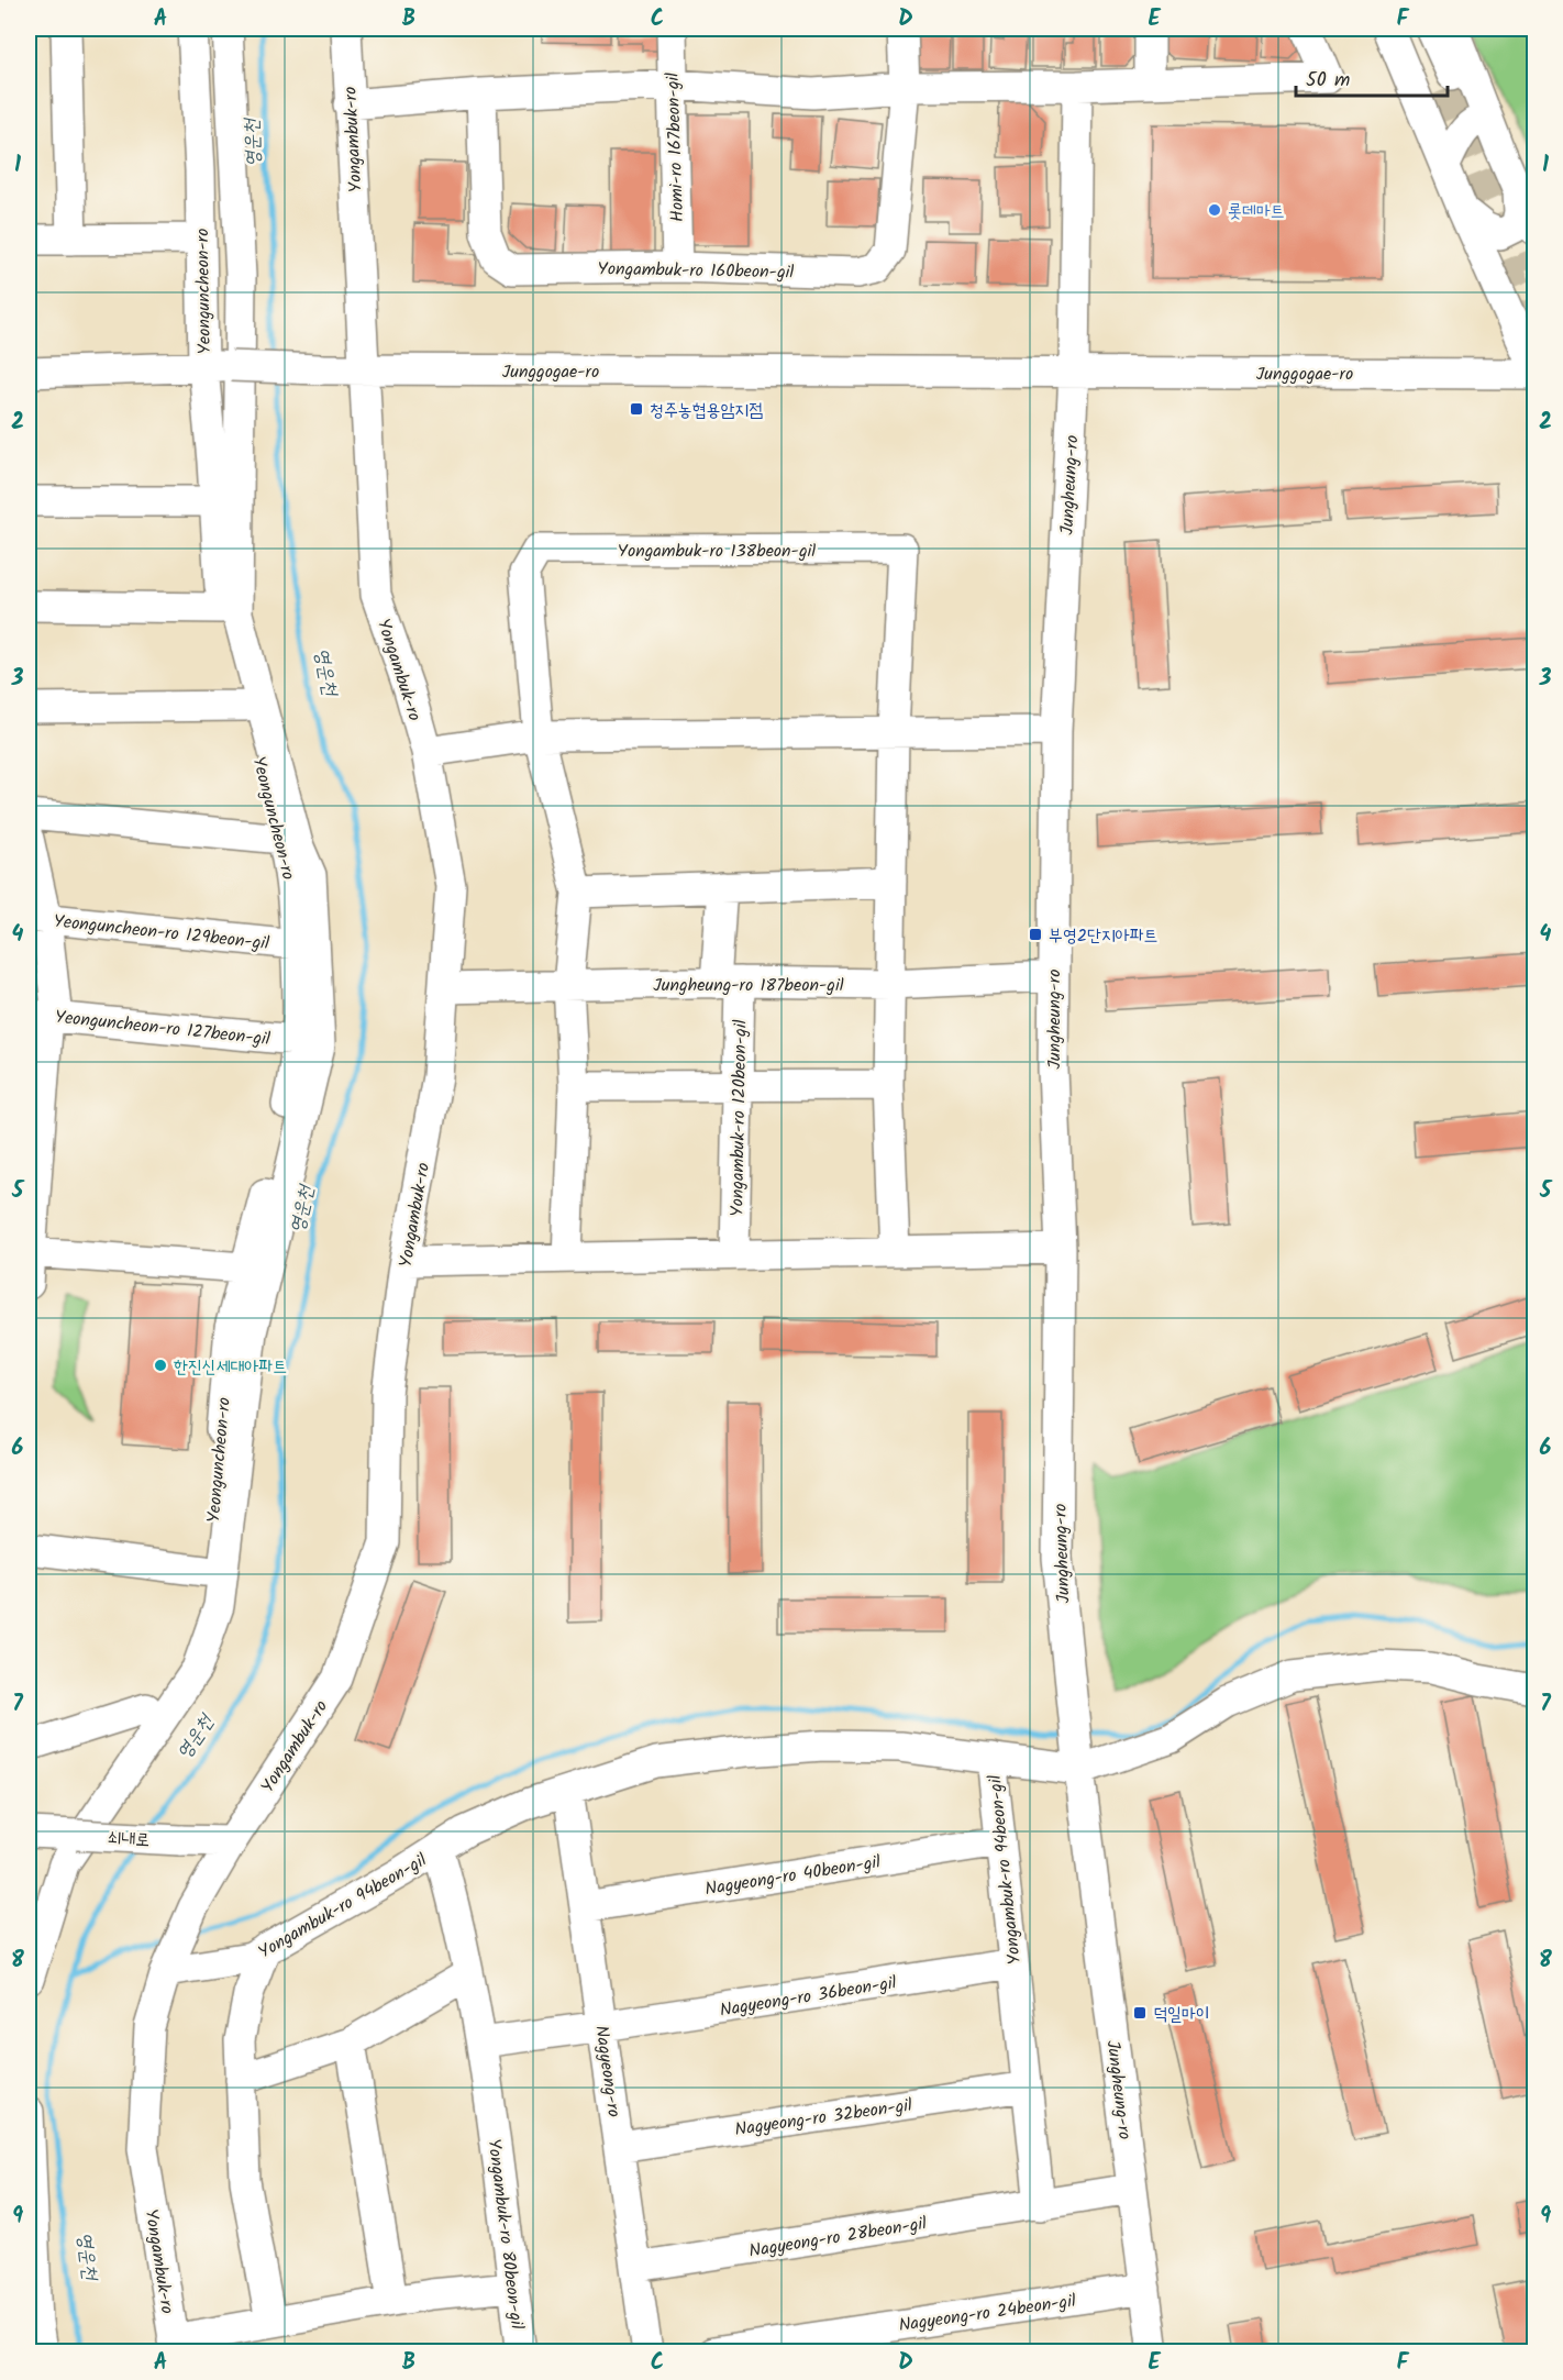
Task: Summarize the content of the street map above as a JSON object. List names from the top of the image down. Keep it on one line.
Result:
{"streets":{"street":["Yongambuk-ro","Homi-ro 167beon-gil","Yongambuk-ro 160beon-gil","Yeonguncheon-ro","Junggogae-ro","Jungheung-ro","Yongambuk-ro 138beon-gil","Yeonguncheon-ro 129beon-gil","Jungheung-ro 187beon-gil","Yeonguncheon-ro 127beon-gil","Yongambuk-ro 120beon-gil","쇠내로","Yongambuk-ro 94beon-gil","Nagyeong-ro 40beon-gil","Nagyeong-ro 36beon-gil","Nagyeong-ro","Nagyeong-ro 32beon-gil","Yongambuk-ro 80beon-gil","Nagyeong-ro 28beon-gil","Nagyeong-ro 24beon-gil"]},"crossings":[["Yongambuk-ro","Junggogae-ro"],["Yongambuk-ro","Jungheung-ro 187beon-gil"],["Yongambuk-ro","쇠내로"],["Yongambuk-ro","Yongambuk-ro 94beon-gil"],["Homi-ro 167beon-gil","Yongambuk-ro 160beon-gil"],["Yeonguncheon-ro","Junggogae-ro"],["Yeonguncheon-ro","Yeonguncheon-ro 129beon-gil"],["Yeonguncheon-ro","Yeonguncheon-ro 127beon-gil"],["Yeonguncheon-ro","쇠내로"],["Junggogae-ro","Jungheung-ro"],["Jungheung-ro","Jungheung-ro 187beon-gil"],["Jungheung-ro","Yongambuk-ro 94beon-gil"],["Jungheung-ro","Nagyeong-ro 28beon-gil"],["Jungheung-ro","Nagyeong-ro 24beon-gil"],["Yongambuk-ro 138beon-gil","Jungheung-ro 187beon-gil"],["Jungheung-ro 187beon-gil","Yongambuk-ro 120beon-gil"],["Yongambuk-ro 94beon-gil","Nagyeong-ro 40beon-gil"],["Yongambuk-ro 94beon-gil","Nagyeong-ro 36beon-gil"],["Yongambuk-ro 94beon-gil","Nagyeong-ro"],["Yongambuk-ro 94beon-gil","Yongambuk-ro 80beon-gil"],["Nagyeong-ro 40beon-gil","Nagyeong-ro"],["Nagyeong-ro 36beon-gil","Nagyeong-ro"],["Nagyeong-ro","Nagyeong-ro 32beon-gil"],["Nagyeong-ro","Nagyeong-ro 28beon-gil"]],"water":["영운천"],"places":{"other":["롯데마트","한진신세대아파트"],"transit":["청주농협용암지점","부영2단지아파트","덕일마이"]},"scale_bar":"50 m","grid":{"columns":["A","B","C","D","E","F"],"rows":["1","2","3","4","5","6","7","8","9"]}}
